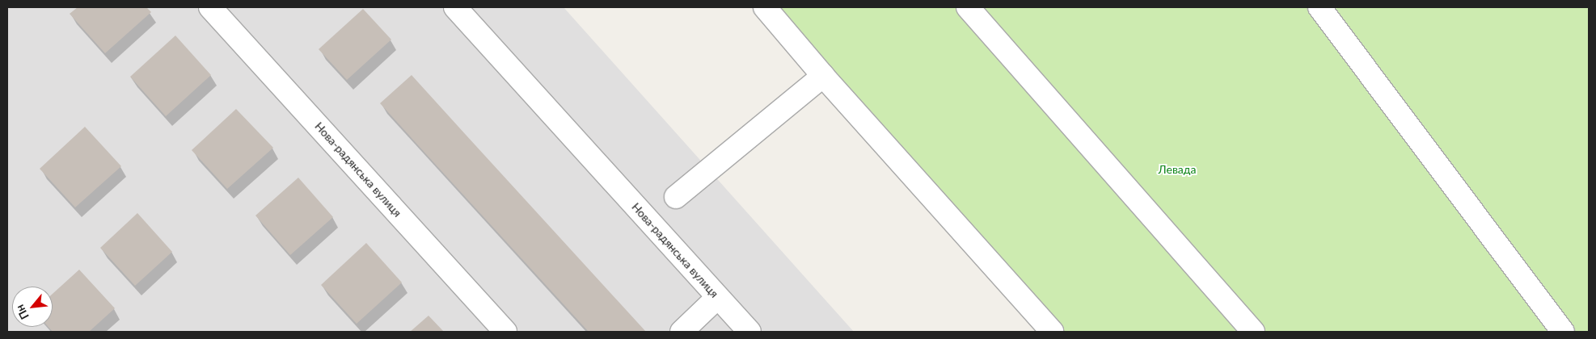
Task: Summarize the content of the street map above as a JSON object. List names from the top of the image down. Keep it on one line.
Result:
{"streets":{"street":["Нова-радянська вулиця"]},"parks":["Левада"],"north":"bottom left"}
